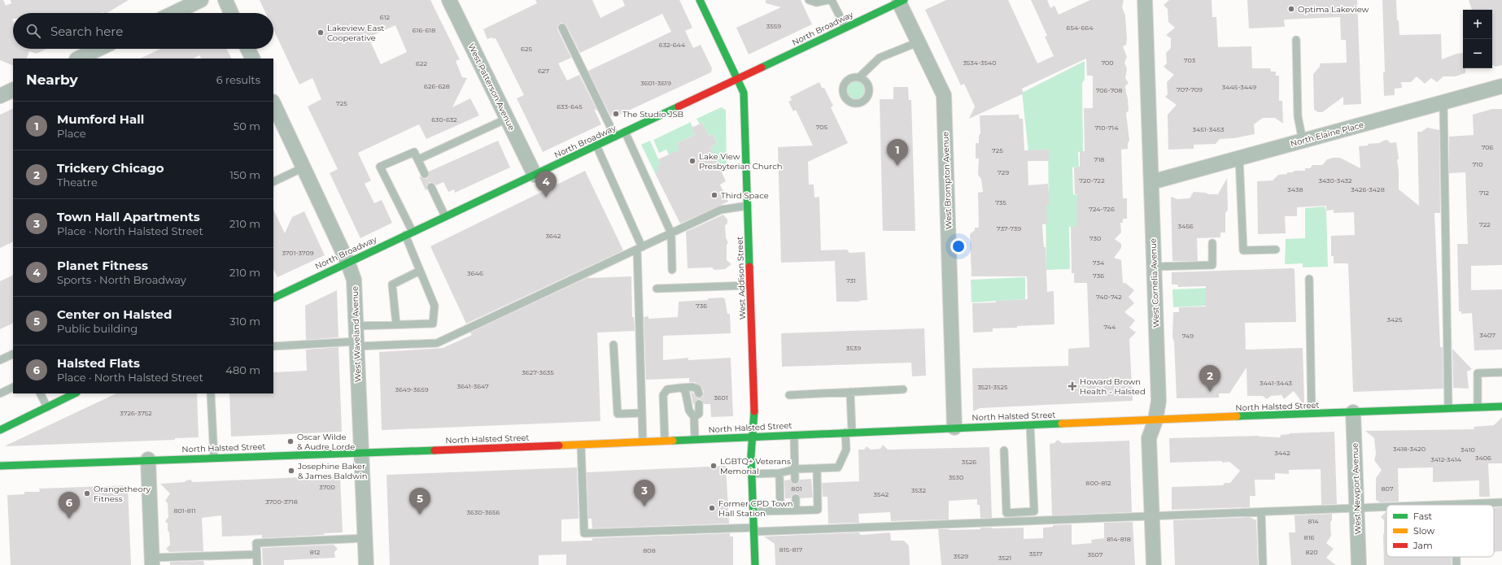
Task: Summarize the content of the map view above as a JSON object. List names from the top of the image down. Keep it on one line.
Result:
{"streets":{"main road":["North Broadway","West Addison Street","North Halsted Street"],"street":["West Patterson Avenue","North Elaine Place","West Brompton Avenue","West Cornelia Avenue","West Waveland Avenue","West Newport Avenue"]},"crossings":[["North Broadway","West Patterson Avenue"],["North Broadway","West Brompton Avenue"],["North Broadway","West Addison Street"],["North Broadway","West Waveland Avenue"],["North Elaine Place","West Cornelia Avenue"],["West Brompton Avenue","North Halsted Street"],["West Addison Street","North Halsted Street"],["West Cornelia Avenue","North Halsted Street"],["West Waveland Avenue","North Halsted Street"],["North Halsted Street","West Newport Avenue"]],"places":{"other":["Optima Lakeview","Lakeview East Cooperative","The Studio JSB","Lake View Presbyterian Church","Third Space","Oscar Wilde & Audre Lorde","LGBTQ+ Veterans Memorial","Josephine Baker & James Baldwin","Orangetheory Fitness","Former CPD Town Hall Station"],"health":["Howard Brown Health - Halsted"]},"house_numbers":["612","3559","654-664","616-618","632-644","625","703","3534-3540","700","622","627","3601-3619","626-628","3445-3449","707-709","706-708","725","633-645","630-632","705","710-714","3451-3453","706","725","718","710","729","720-722","3430-3432","3438","3426-3428","712","735","724-726","722","3456","737-739","3642","730","3701-3709","734","3646","736","731","740-742","736","3425","744","3407","749","3539","3627-3635","3441-3443","3641-3647","3521-3525","3649-3659","3601","3726-3752","3418-3420","3410","3442","3406","3412-3414","3526","3530","800-812","3700","801","807","3532","3542","3700-3718","801-811","3630-3656","814","816","814-818","815-817","808","812","820","3517","3507","3529","3521"],"legend":["Fast","Slow","Jam"],"page":{"map_buttons":["+","−"],"search":"Search here","heading":["Nearby","6 results"],"list":[{"mark":"1","name":"Mumford Hall","note":"Place","value":"50 m"},{"mark":"2","name":"Trickery Chicago","note":"Theatre","value":"150 m"},{"mark":"3","name":"Town Hall Apartments","note":"Place · North Halsted Street","value":"210 m"},{"mark":"4","name":"Planet Fitness","note":"Sports · North Broadway","value":"210 m"},{"mark":"5","name":"Center on Halsted","note":"Public building","value":"310 m"},{"mark":"6","name":"Halsted Flats","note":"Place · North Halsted Street","value":"480 m"}],"pins":["1","4","2","3","5","6"]}}
